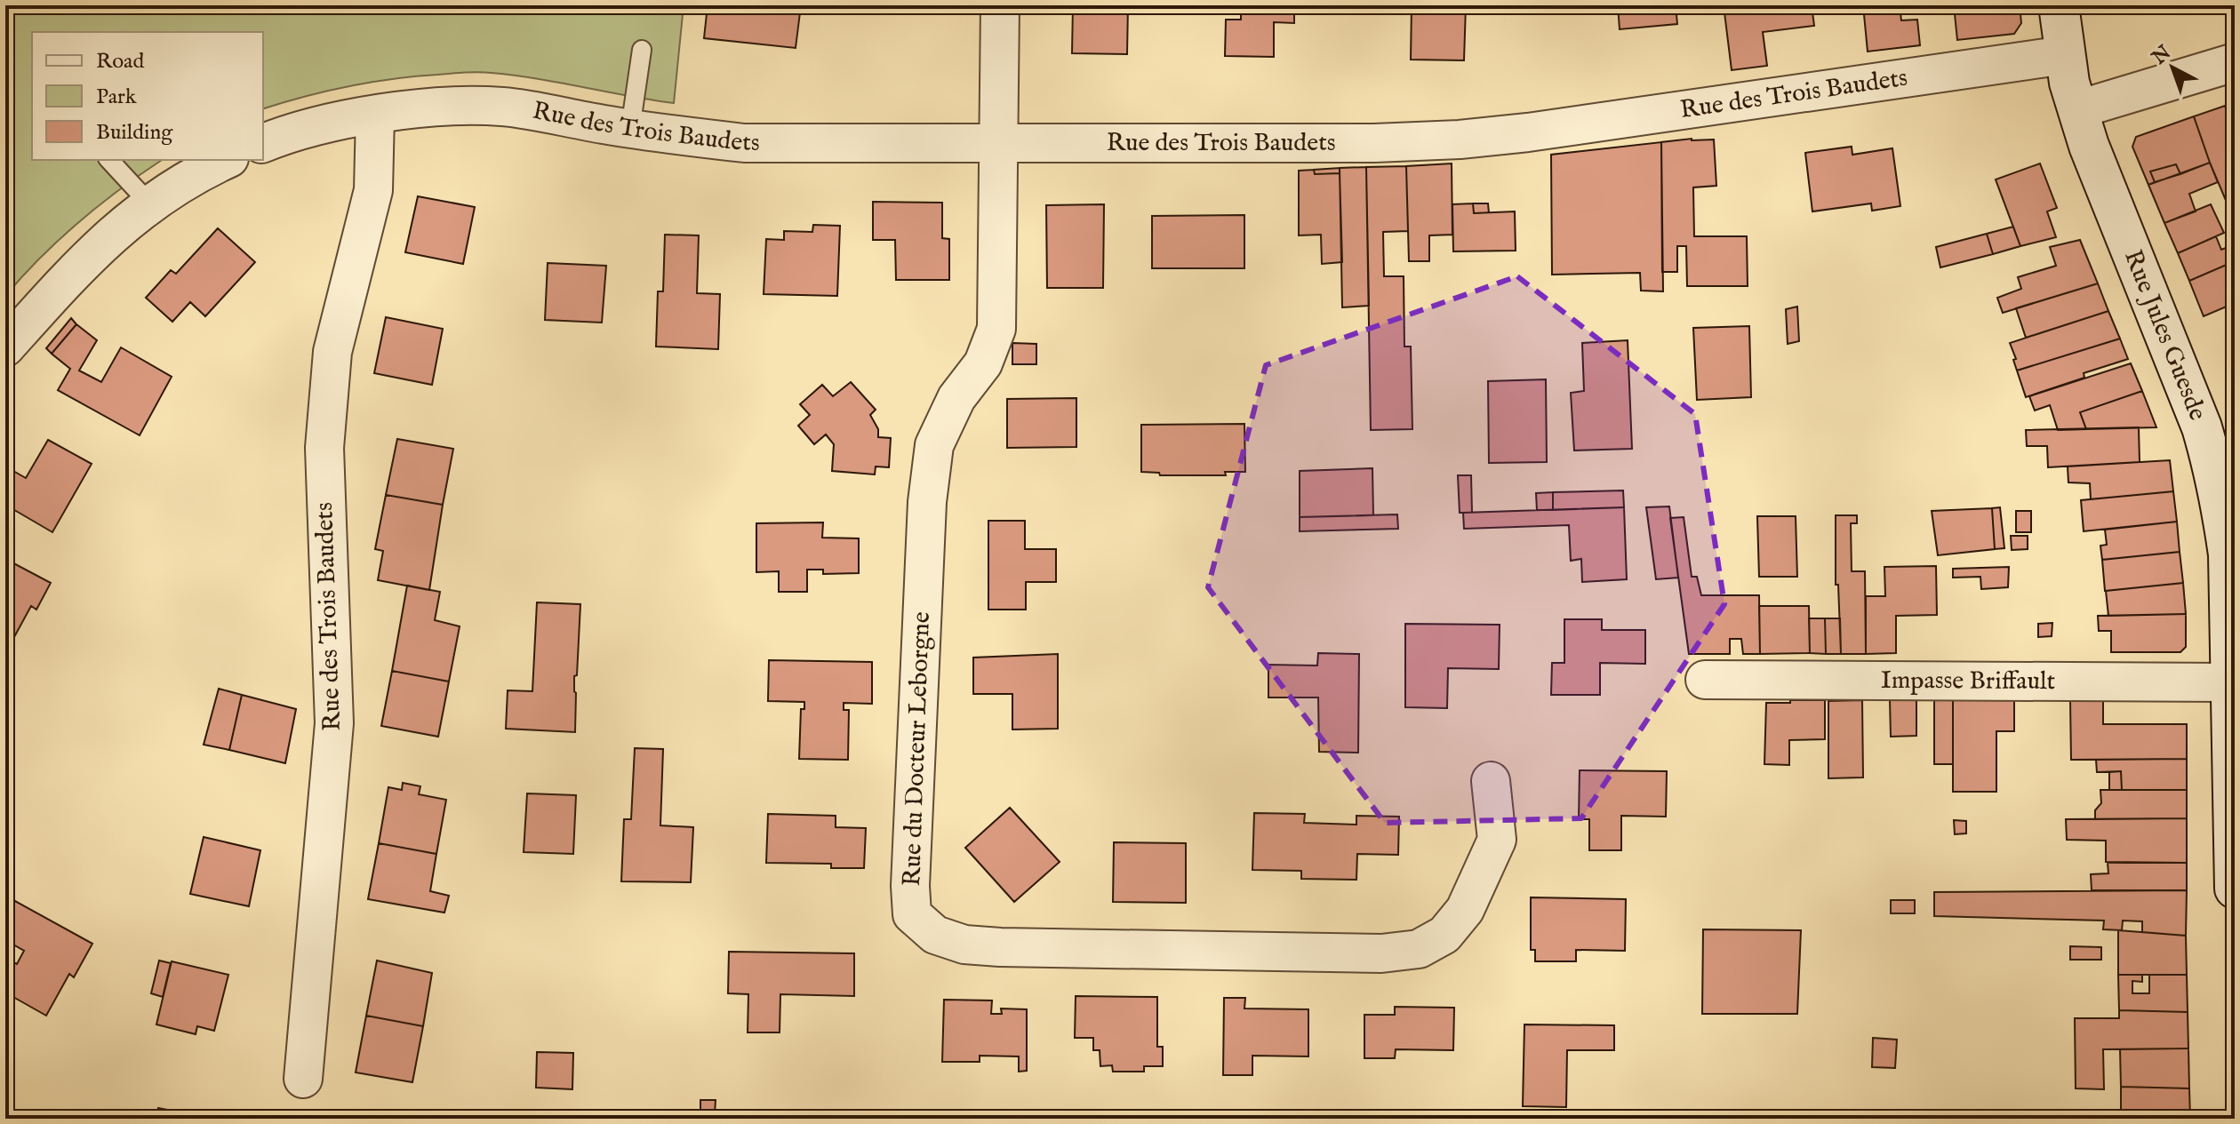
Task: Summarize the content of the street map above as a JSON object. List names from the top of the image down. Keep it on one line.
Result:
{"streets":{"main road":["Rue Jules Guesde"],"street":["Rue des Trois Baudets","Impasse Briffault","Rue du Docteur Leborgne"]},"crossings":[["Rue des Trois Baudets","Rue Jules Guesde"],["Rue des Trois Baudets","Rue du Docteur Leborgne"],["Rue Jules Guesde","Impasse Briffault"]],"legend":["Road","Park","Building"],"north":"top left"}
